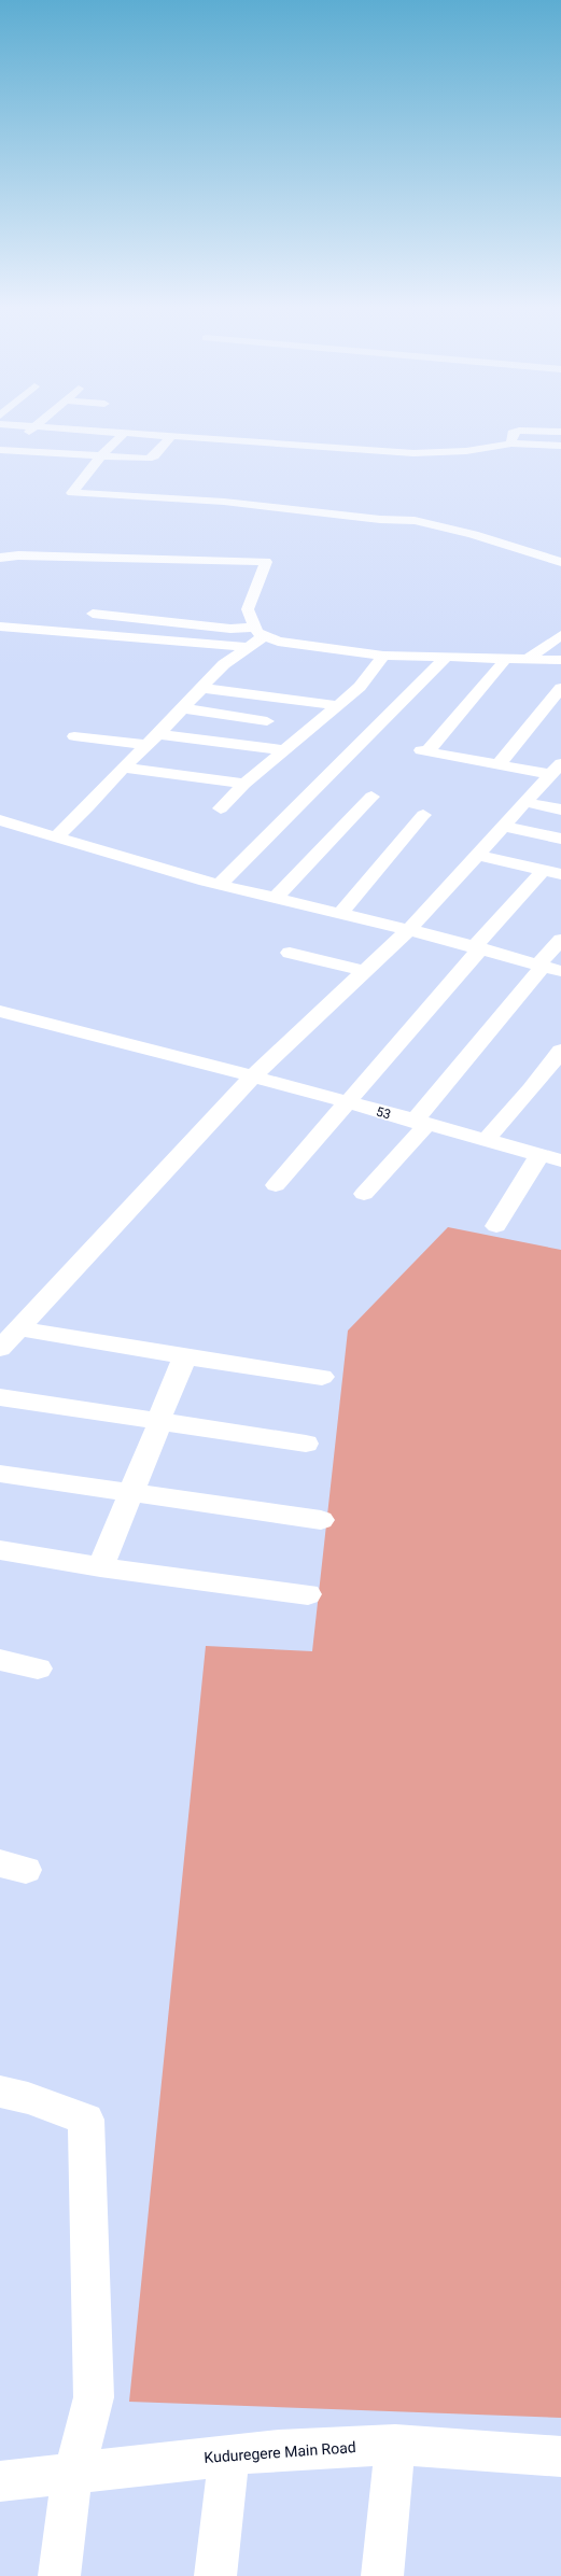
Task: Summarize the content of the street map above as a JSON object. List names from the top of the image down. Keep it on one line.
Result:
{"streets":{"street":["53","Kuduregere Main Road"]}}
